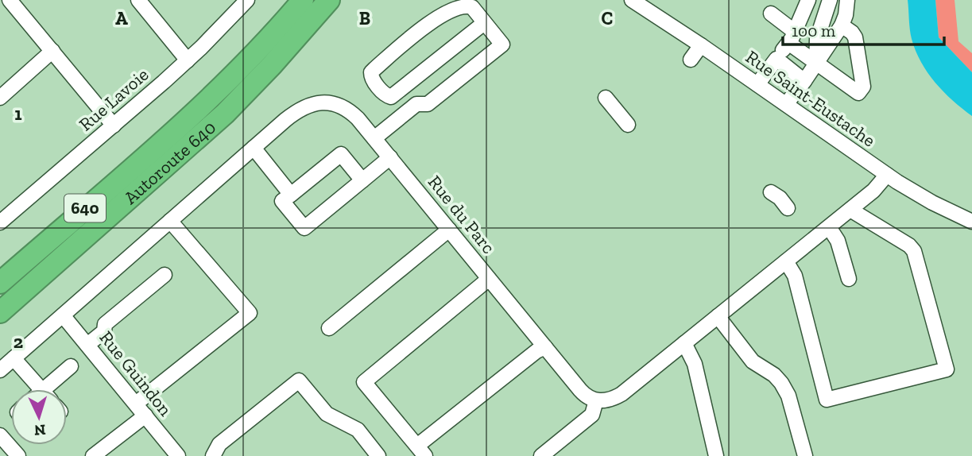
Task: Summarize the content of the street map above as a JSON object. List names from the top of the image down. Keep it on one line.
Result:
{"streets":{"highway":["Autoroute 640","640"],"street":["Rue Saint-Eustache","Rue Lavoie","Rue du Parc","Rue Guindon"]},"crossings":[["Rue du Parc","Rue Guindon"]],"scale_bar":"100 m","north":"bottom","grid":{"columns":["A","B","C"],"rows":["1","2"]}}
